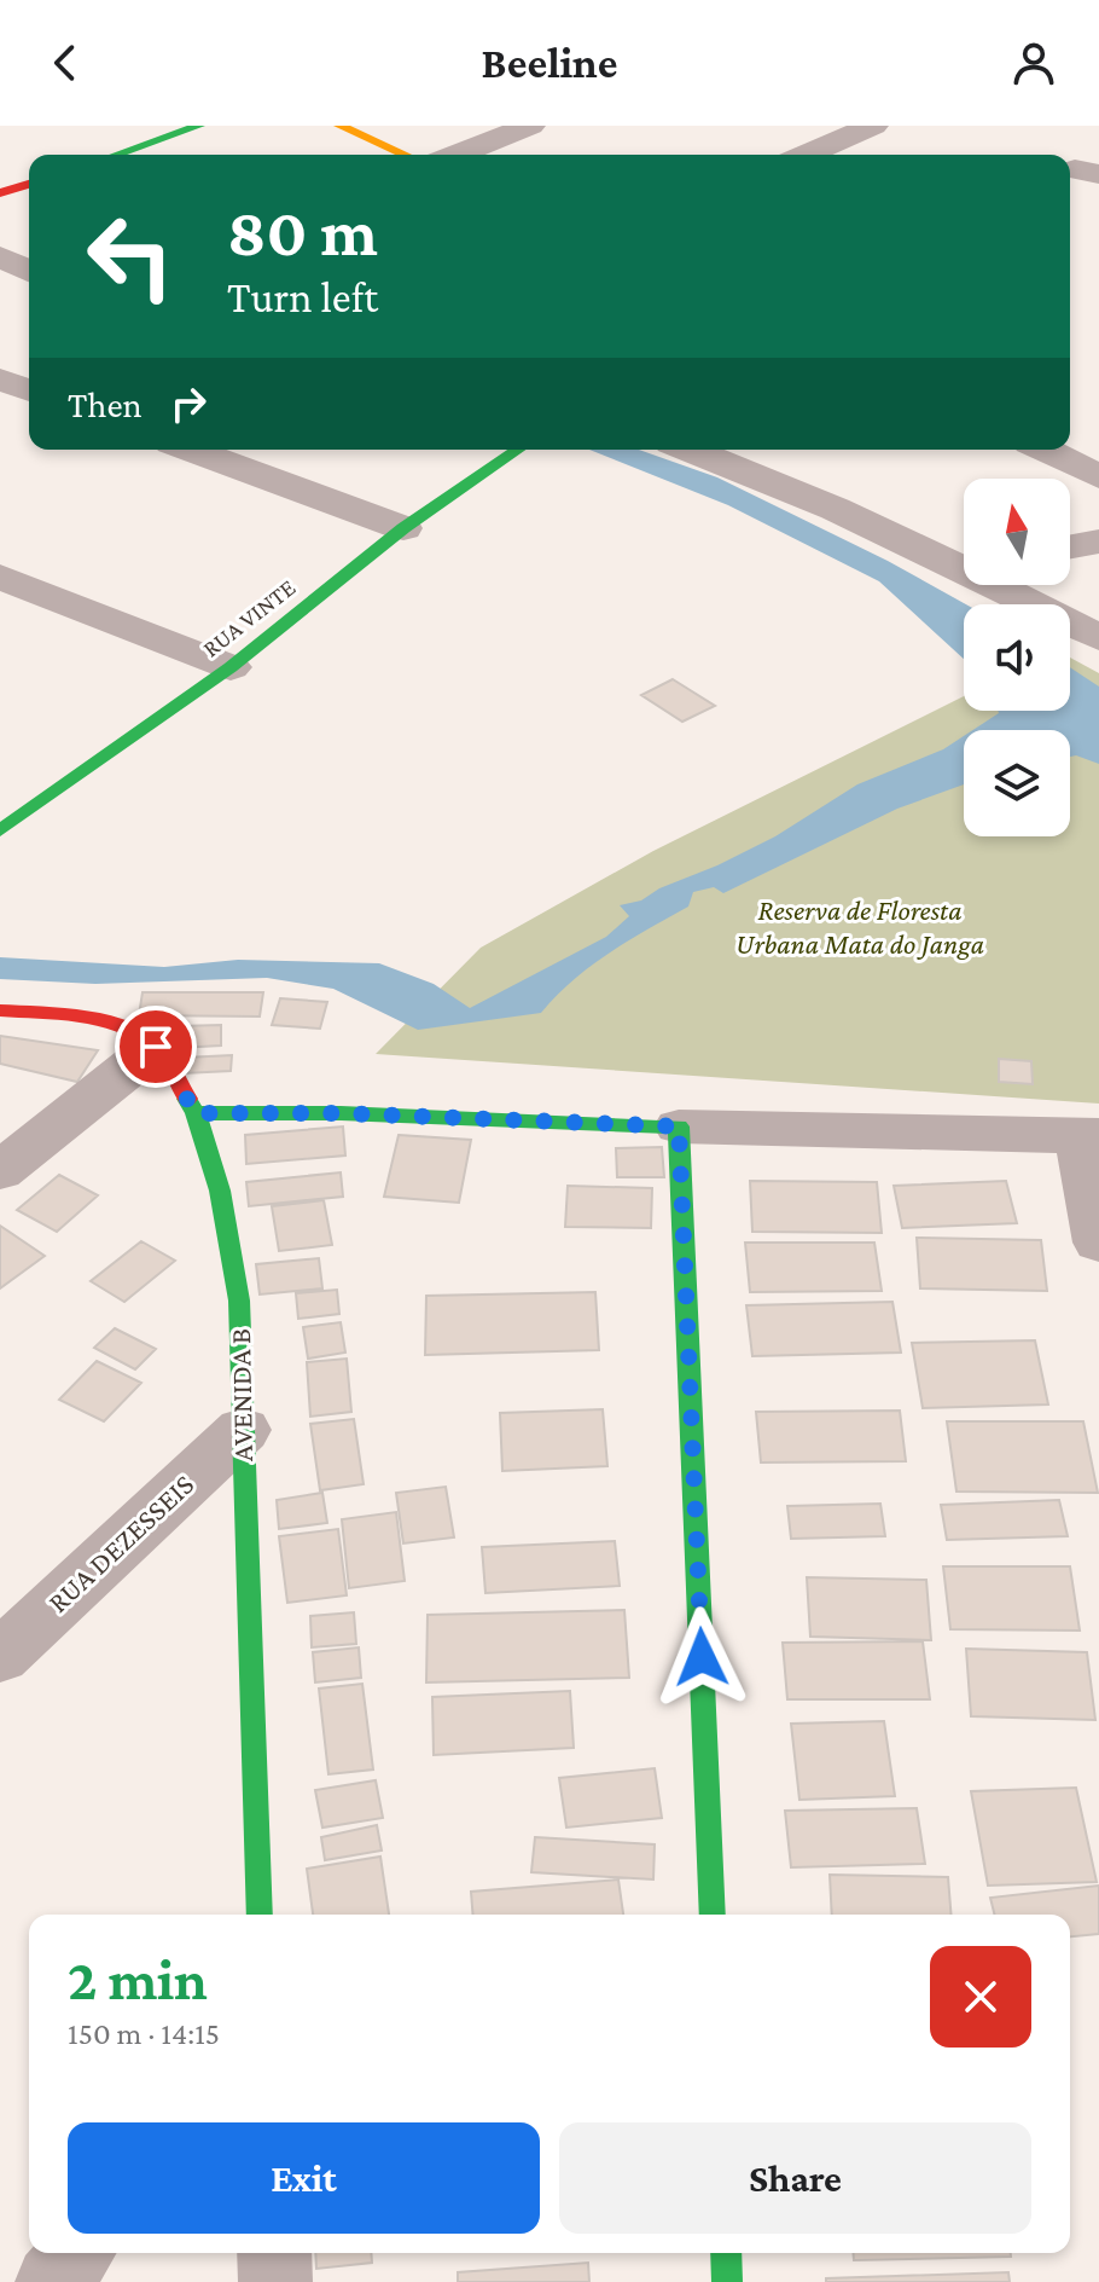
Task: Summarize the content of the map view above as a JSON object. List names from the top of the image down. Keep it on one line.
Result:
{"streets":{"street":["RUA VINTE","AVENIDA B","RUA DEZESSEIS"]},"crossings":[["AVENIDA B","RUA DEZESSEIS"]],"parks":["Reserva de Floresta Urbana Mata do Janga"],"north":"top","page":{"header":"Beeline","turn":["80 m","Turn left"],"then":"Then","heading":["2 min","150 m · 14:15"],"buttons":["Exit","Share"]}}
